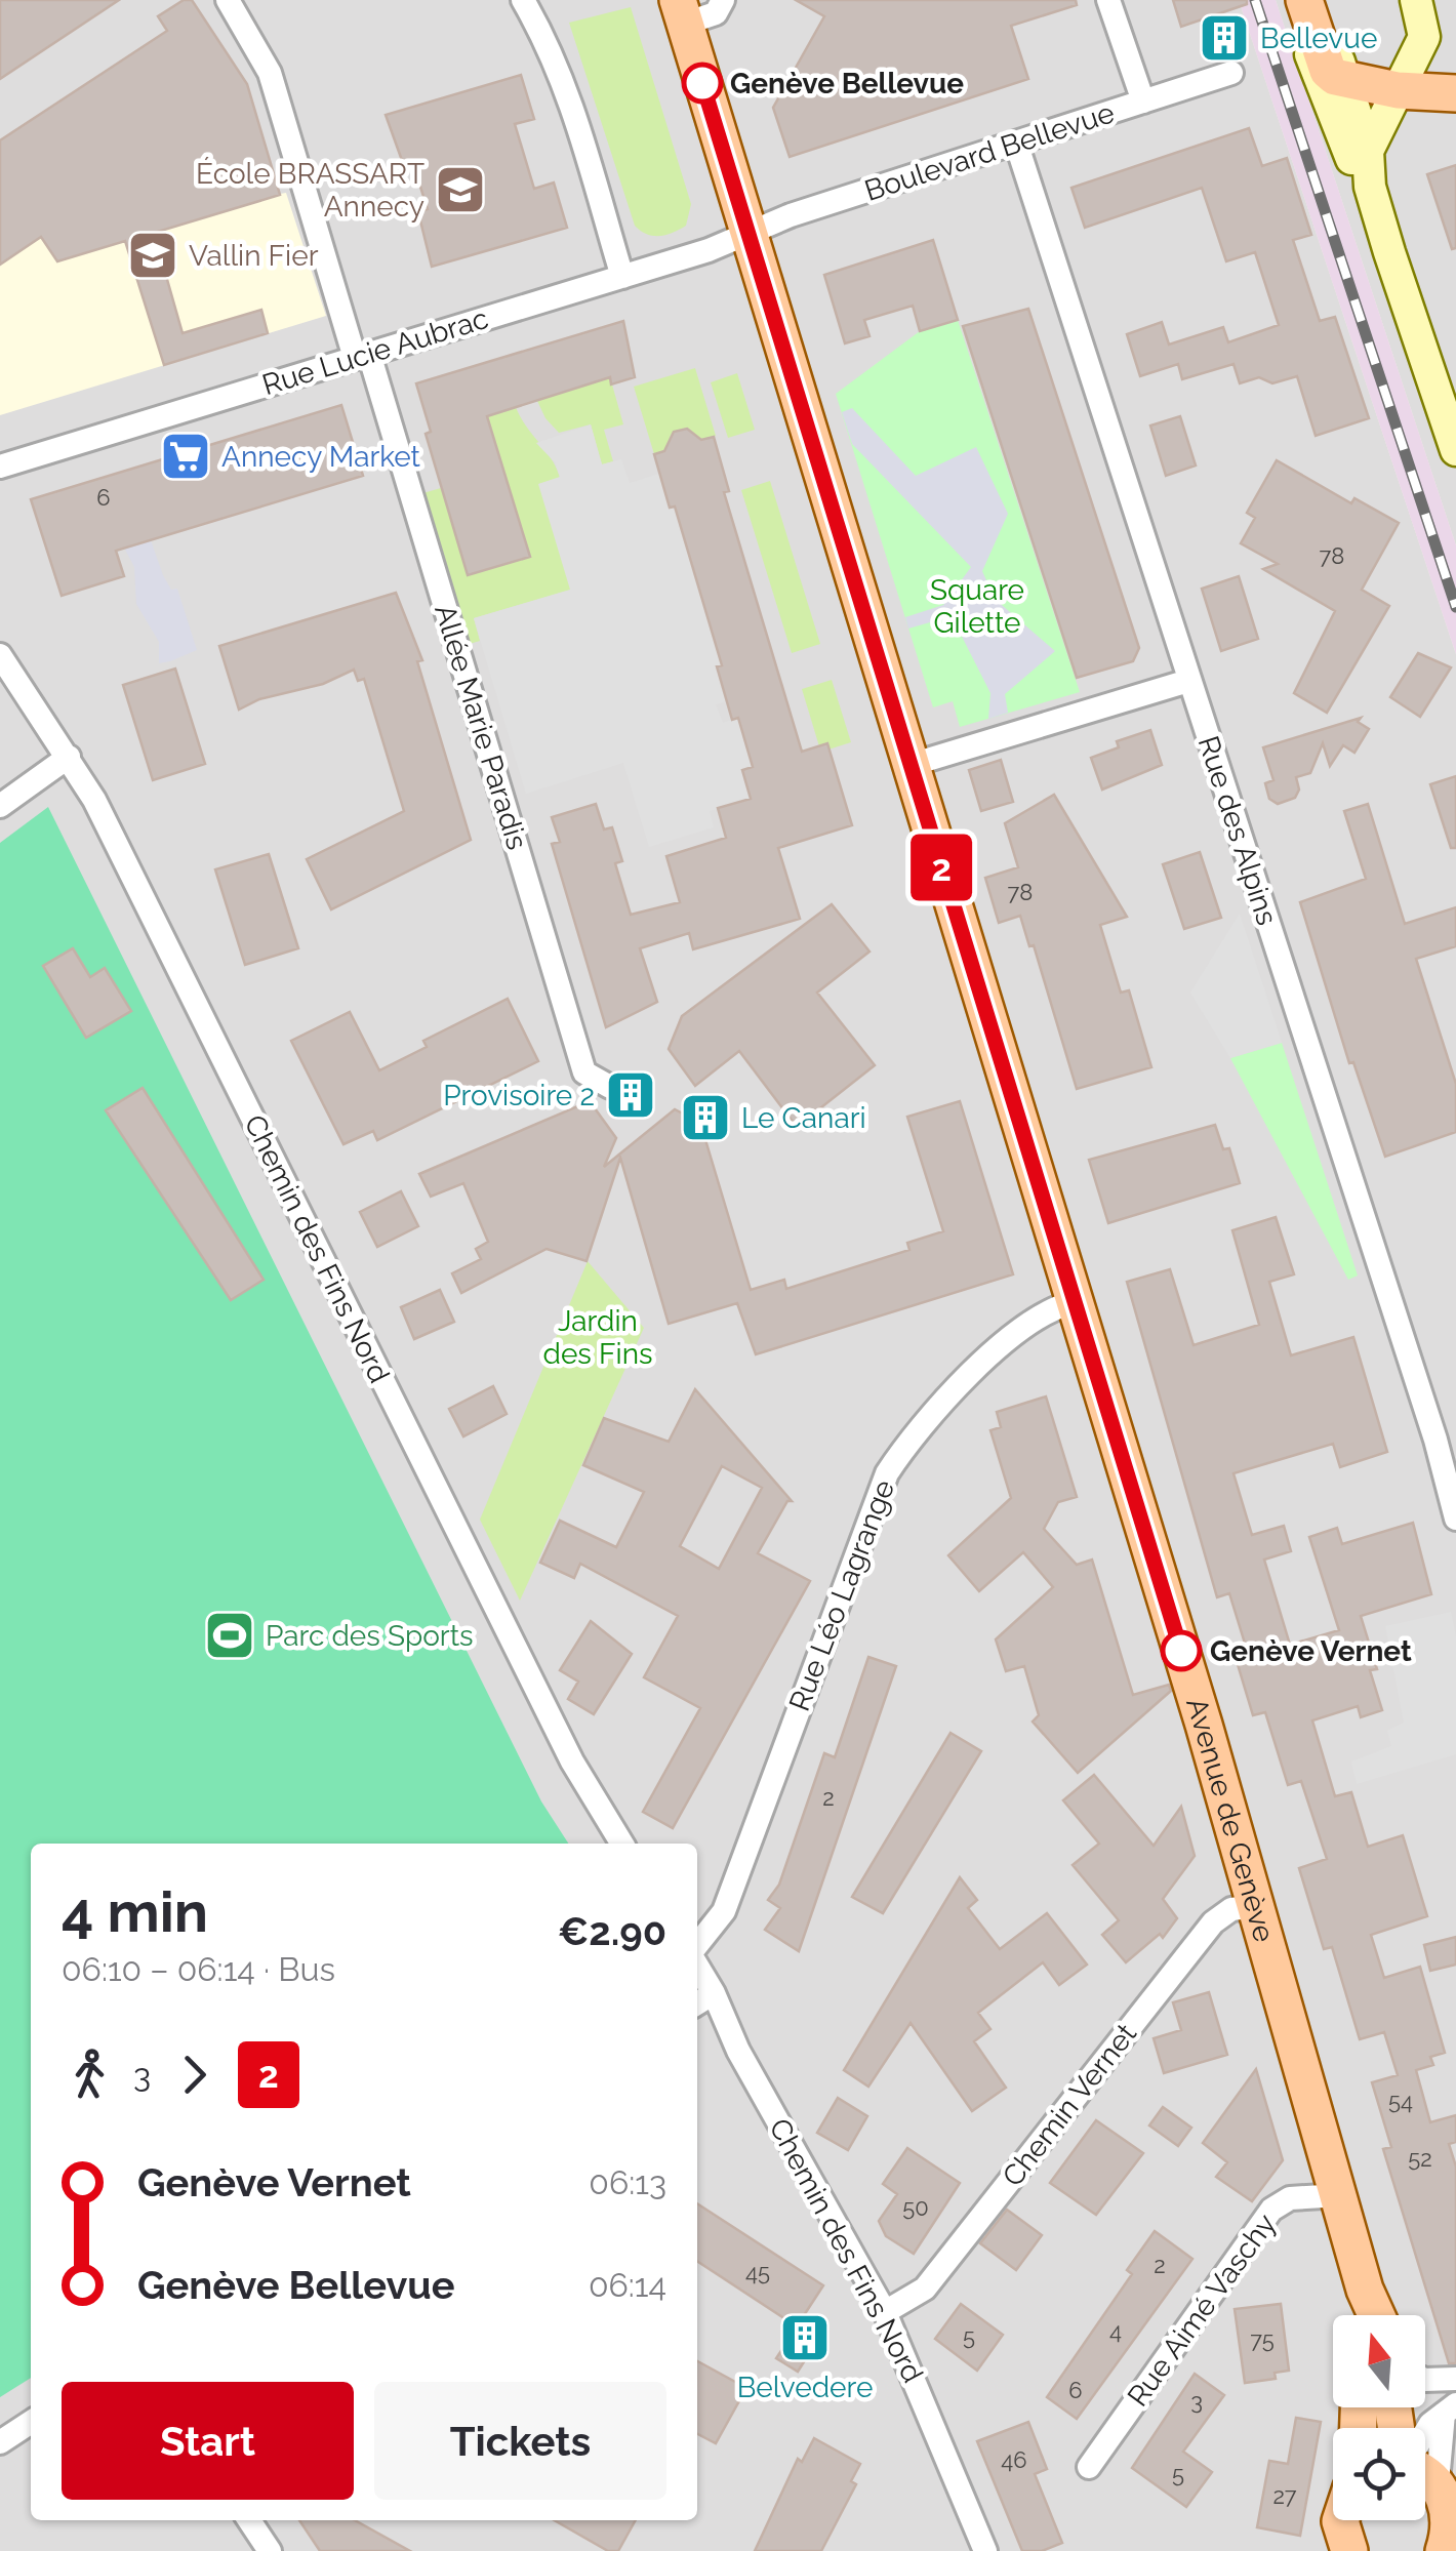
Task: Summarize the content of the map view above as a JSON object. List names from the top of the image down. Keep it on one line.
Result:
{"streets":{"main road":["Avenue de Genève"],"street":["Boulevard Bellevue","Rue Lucie Aubrac","Allée Marie Paradis","Rue des Alpins","Chemin des Fins Nord","Rue Léo Lagrange","Chemin Vernet","Rue Aimé Vaschy"]},"crossings":[["Boulevard Bellevue","Rue Lucie Aubrac"],["Boulevard Bellevue","Rue des Alpins"],["Boulevard Bellevue","Avenue de Genève"],["Rue Lucie Aubrac","Allée Marie Paradis"],["Rue Lucie Aubrac","Avenue de Genève"],["Chemin des Fins Nord","Chemin Vernet"],["Rue Léo Lagrange","Avenue de Genève"],["Avenue de Genève","Chemin Vernet"],["Avenue de Genève","Rue Aimé Vaschy"]],"parks":["Square Gilette","Jardin des Fins"],"places":{"building":["Bellevue","Provisoire 2","Le Canari","Belvedere"],"other":["Genève Bellevue","Genève Vernet"],"school or university":["École BRASSART Annecy","Vallin Fier"],"supermarket":["Annecy Market"],"sports":["Parc des Sports"]},"lines":["bus line 2"],"house_numbers":["6","78","78","2","54","52","50","2","45","4","5","75","6","3","46","5","27"],"north":"top","page":{"on_map":"2","heading":["4 min","06:10 – 06:14 · Bus","€2.90"],"legs":["3","2"],"list":[{"name":"Genève Vernet","value":"06:13"},{"name":"Genève Bellevue","value":"06:14"}],"buttons":["Start","Tickets"]}}
